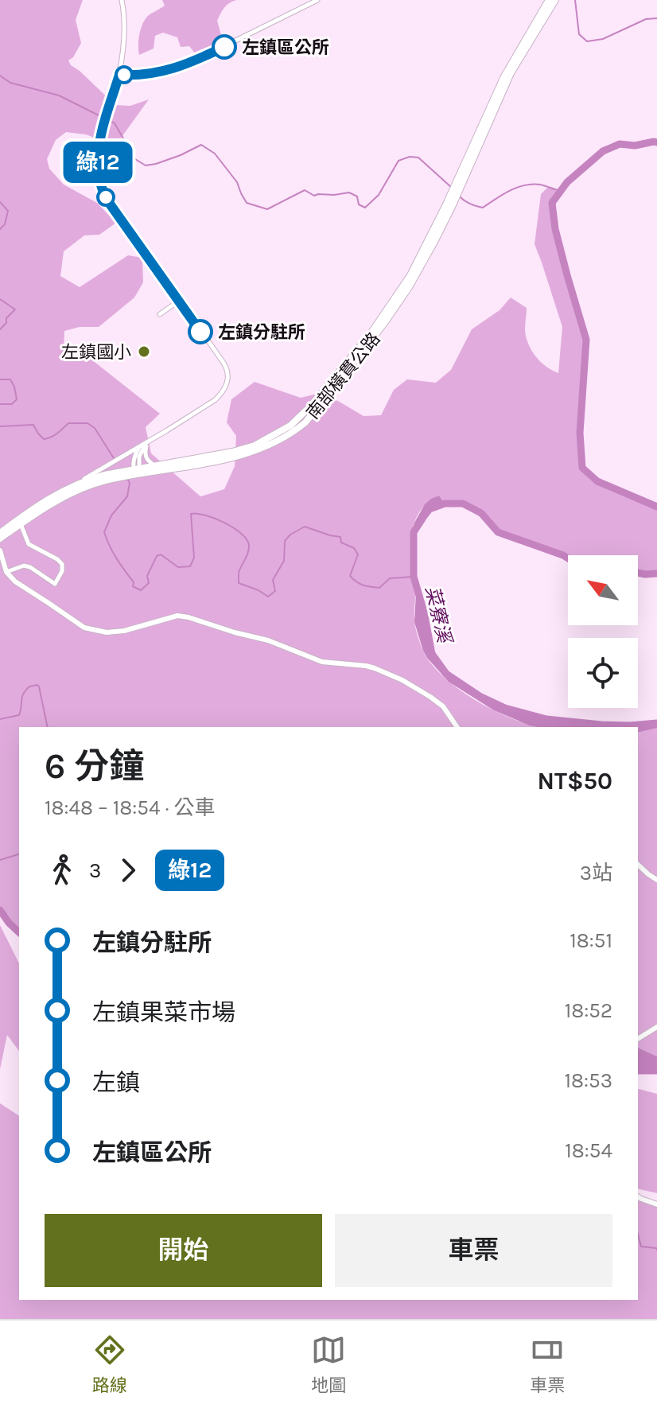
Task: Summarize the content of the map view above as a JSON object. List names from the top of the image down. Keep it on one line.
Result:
{"streets":{"main road":["南部橫貫公路"]},"water":["菜竂溪"],"places":["左鎮區公所","左鎮分駐所","左鎮國小"],"lines":["bus line 綠12"],"north":"top left","page":{"on_map":"綠12","heading":["6 分鐘","18:48 – 18:54 · 公車","NT$50"],"legs":["3","綠12","3站"],"list":[{"name":"左鎮分駐所","value":"18:51"},{"name":"左鎮果菜市場","value":"18:52"},{"name":"左鎮","value":"18:53"},{"name":"左鎮區公所","value":"18:54"}],"buttons":["開始","車票"],"tabs":["路線","地圖","車票"]}}
